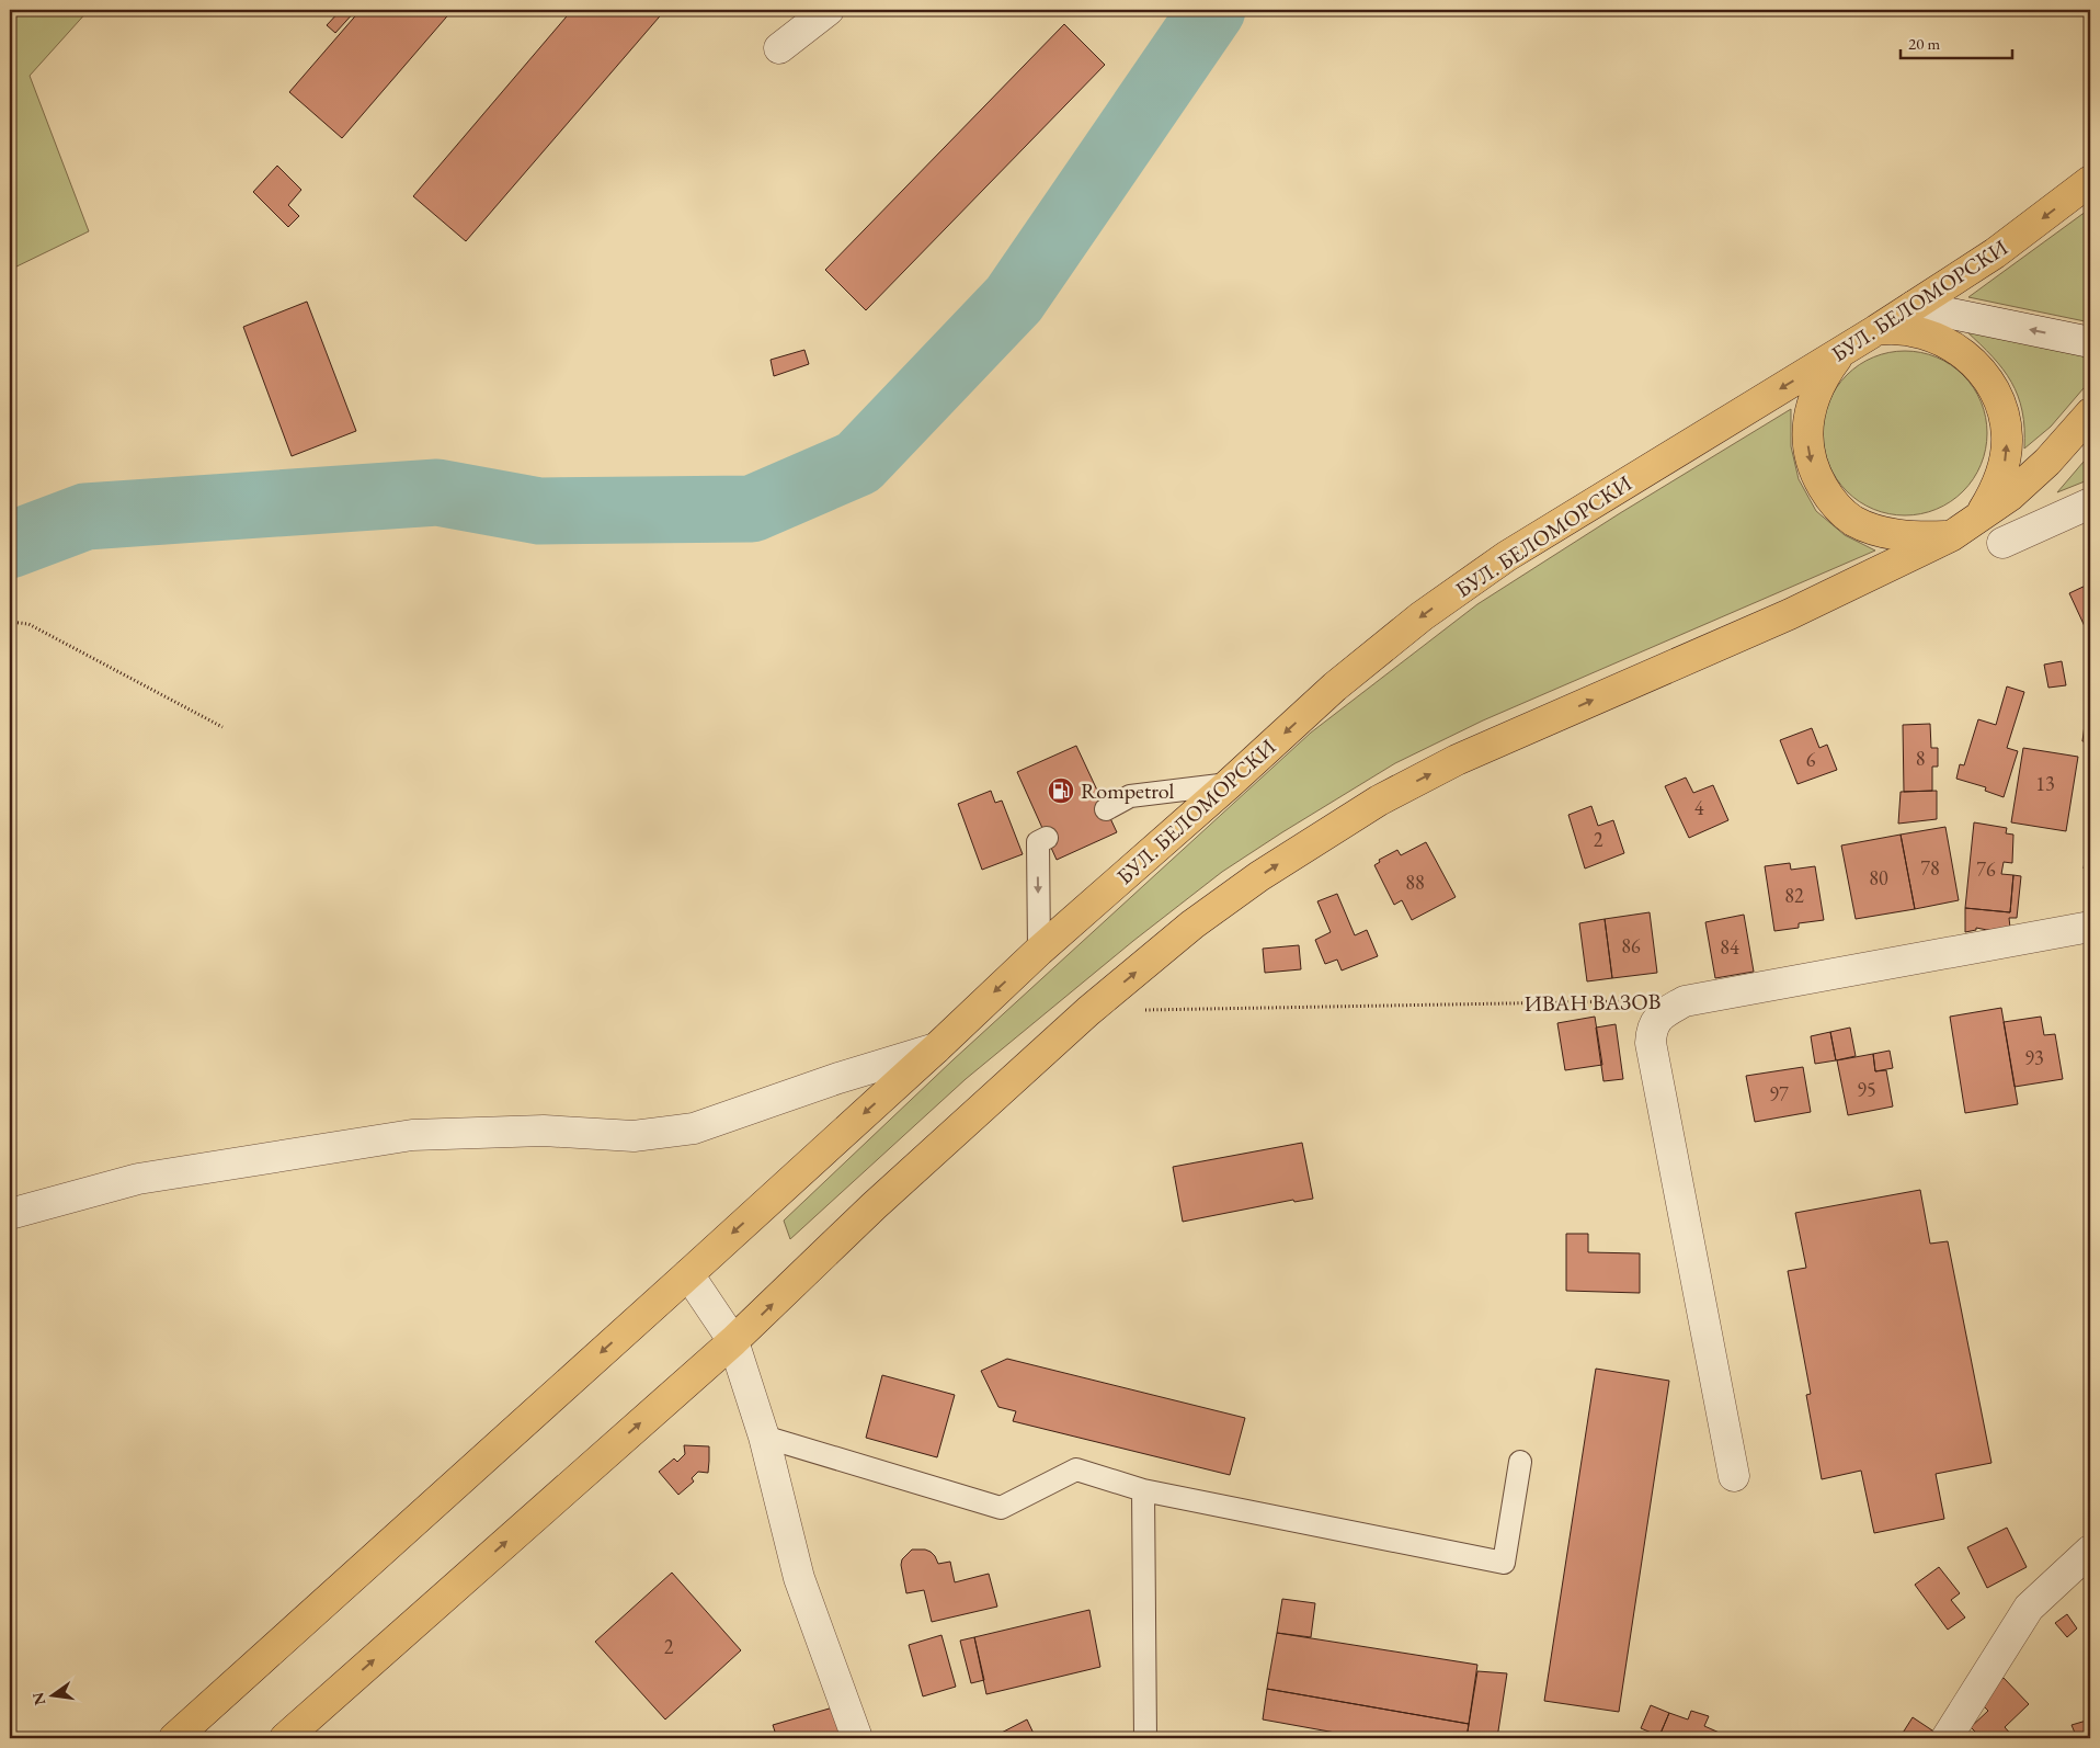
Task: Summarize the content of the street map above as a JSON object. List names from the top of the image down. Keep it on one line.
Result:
{"streets":{"main road":["БУЛ. БЕЛОМОРСКИ"],"street":["ИВАН ВАЗОВ"]},"places":{"fuel station":["Rompetrol"]},"house_numbers":["8","6","13","4","2","78","76","80","88","82","86","84","93","95","97","2"],"scale_bar":"20 m","north":"left"}
